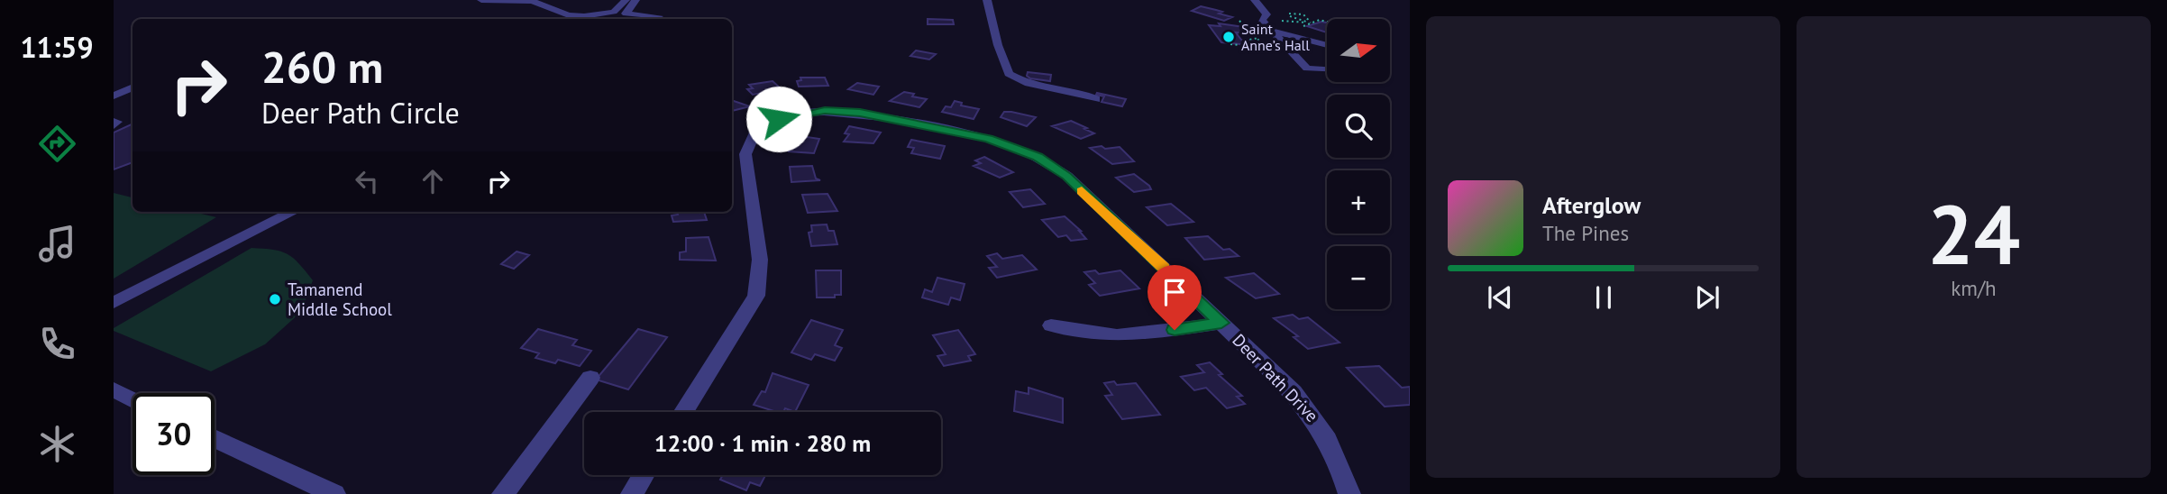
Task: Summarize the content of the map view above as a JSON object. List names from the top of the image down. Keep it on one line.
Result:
{"streets":{"street":["Deer Path Drive"]},"places":["Saint Anne’s Hall","Tamanend Middle School"],"north":"right","page":{"tabs":"11:59","tile":["24","km/h"],"map_buttons":["+","−"],"turn":["260 m","Deer Path Circle"],"song":["Afterglow","The Pines"],"limit":"30","trip":"12:00 · 1 min · 280 m"}}
